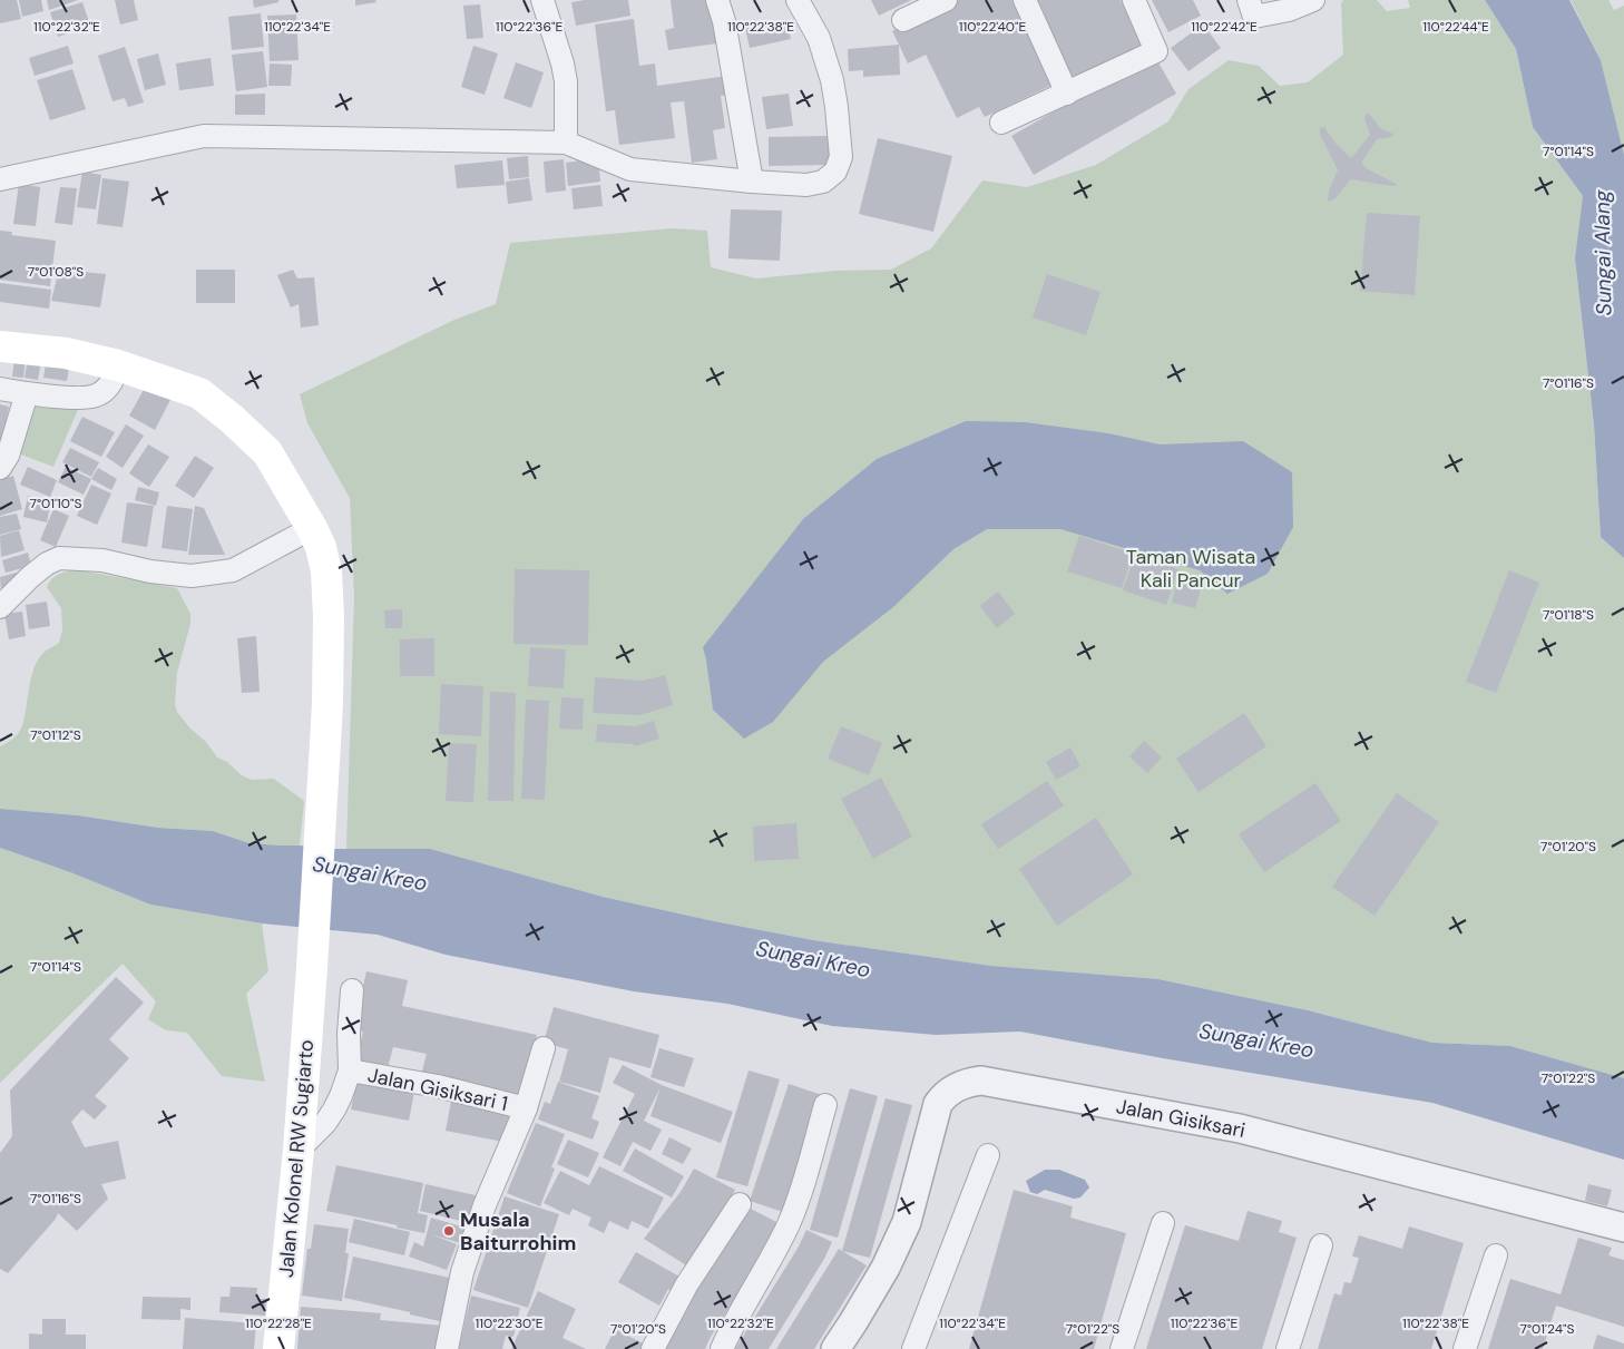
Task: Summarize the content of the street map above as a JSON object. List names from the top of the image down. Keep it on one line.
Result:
{"streets":{"main road":["Jalan Kolonel RW Sugiarto"],"street":["Jalan Gisiksari 1","Jalan Gisiksari"]},"crossings":[["Jalan Gisiksari 1","Jalan Kolonel RW Sugiarto"]],"water":["Sungai Alang","Sungai Kreo"],"parks":["Taman Wisata Kali Pancur"],"places":["Musala Baiturrohim"],"coordinates":["110°22'32\"E","110°22'34\"E","110°22'36\"E","110°22'38\"E","110°22'40\"E","110°22'42\"E","110°22'44\"E","7°01'14\"S","7°01'08\"S","7°01'16\"S","7°01'10\"S","7°01'18\"S","7°01'12\"S","7°01'20\"S","7°01'22\"S","110°22'28\"E","110°22'30\"E","7°01'24\"S"]}
